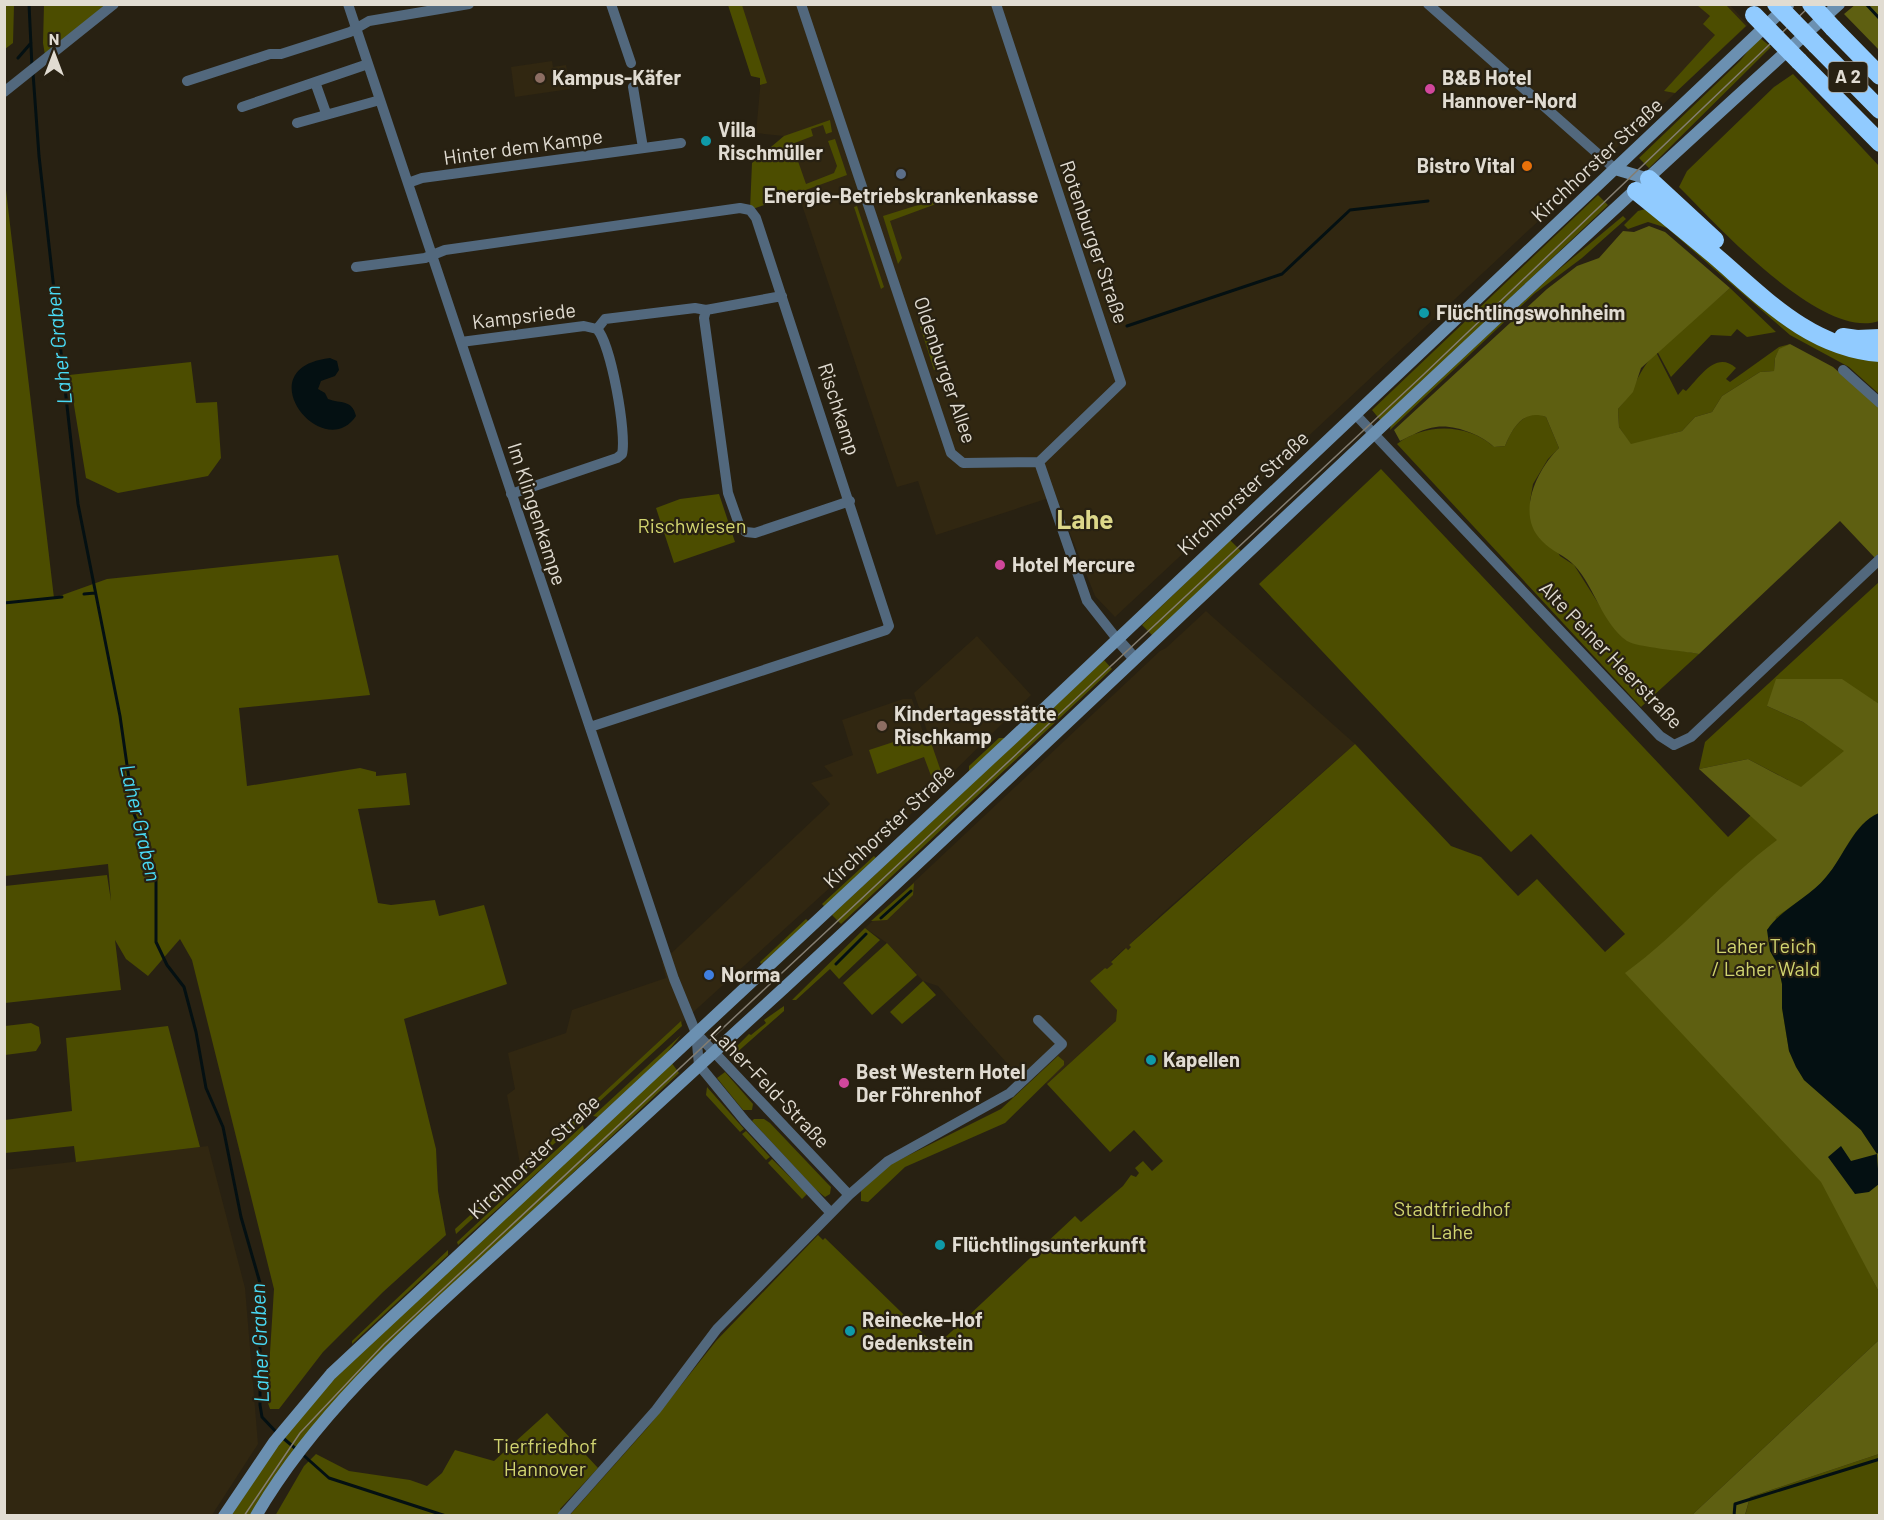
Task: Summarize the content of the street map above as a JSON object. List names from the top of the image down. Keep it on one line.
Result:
{"streets":{"highway":["A 2"],"main road":["Kirchhorster Straße"],"street":["Hinter dem Kampe","Rotenburger Straße","Kampsriede","Oldenburger Allee","Rischkamp","Im Klingenkampe","Alte Peiner Heerstraße","Laher-Feld-Straße"]},"crossings":[["A 2","Kirchhorster Straße"],["Hinter dem Kampe","Im Klingenkampe"],["Kirchhorster Straße","Im Klingenkampe"],["Kirchhorster Straße","Alte Peiner Heerstraße"],["Kirchhorster Straße","Laher-Feld-Straße"],["Rotenburger Straße","Oldenburger Allee"],["Kampsriede","Im Klingenkampe"],["Rischkamp","Im Klingenkampe"],["Im Klingenkampe","Laher-Feld-Straße"]],"districts":["Lahe"],"water":["Laher Graben"],"parks":["Rischwiesen","Laher Teich / Laher Wald","Stadtfriedhof Lahe","Tierfriedhof Hannover"],"places":["Kampus-Käfer","B&B Hotel Hannover-Nord","Villa Rischmüller","Bistro Vital","Energie-Betriebskrankenkasse","Flüchtlingswohnheim","Hotel Mercure","Kindertagesstätte Rischkamp","Norma","Kapellen","Best Western Hotel Der Föhrenhof","Flüchtlingsunterkunft","Reinecke-Hof Gedenkstein"],"north":"top"}
